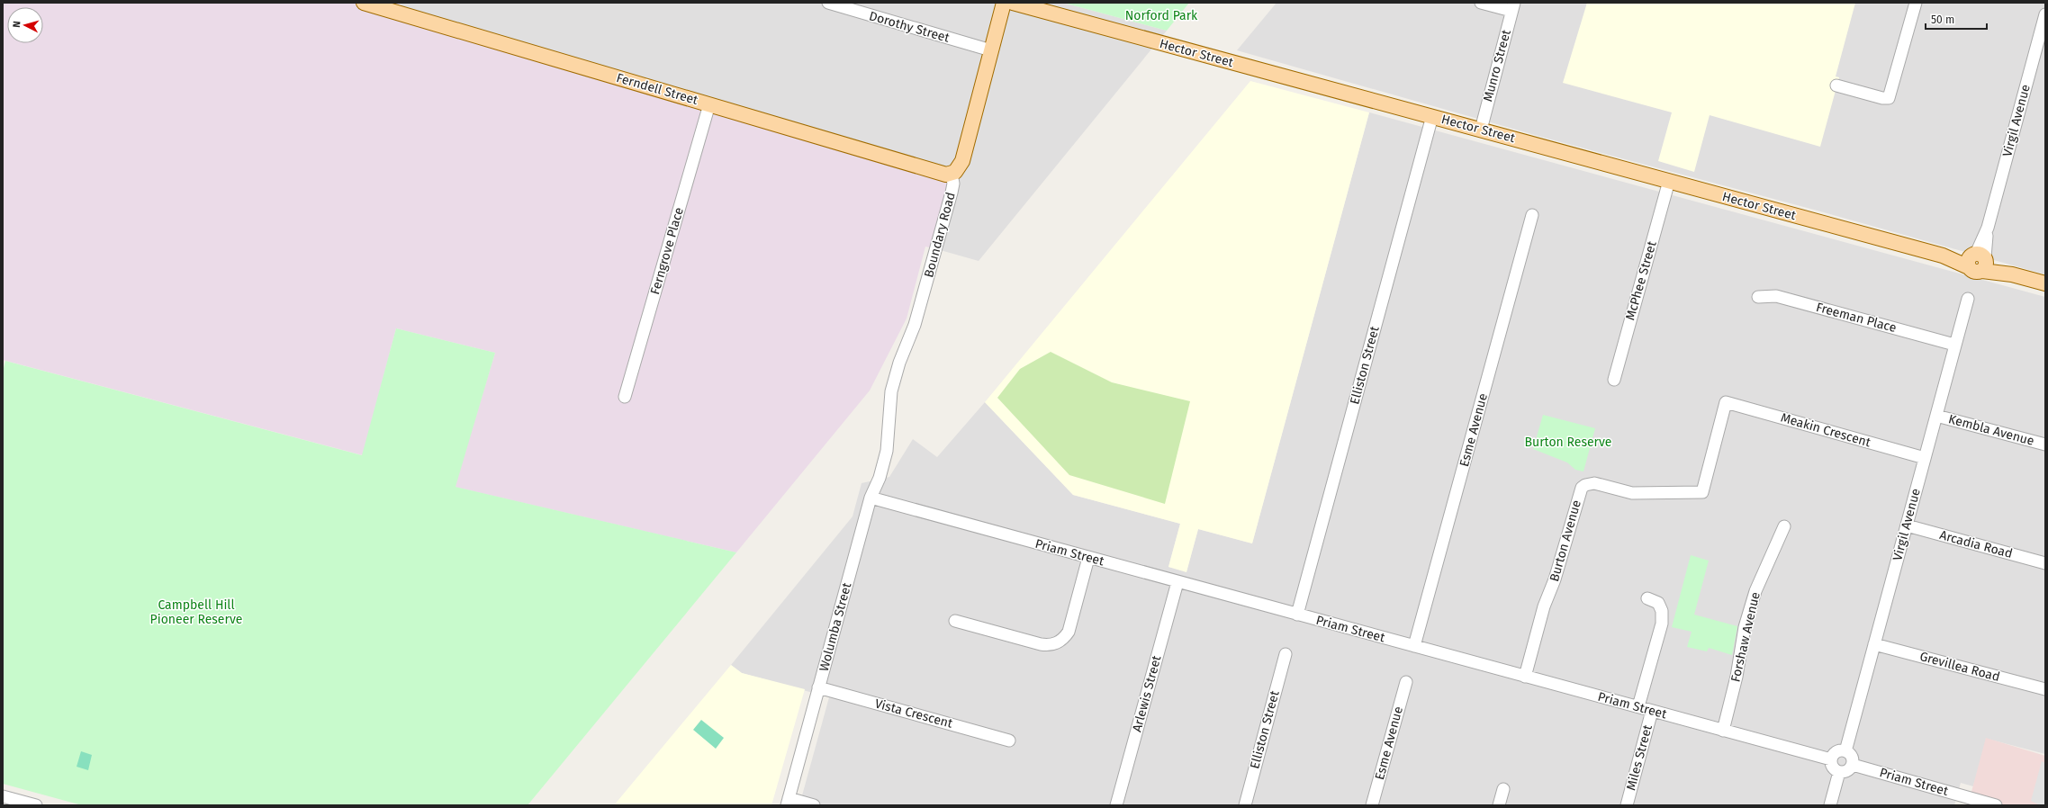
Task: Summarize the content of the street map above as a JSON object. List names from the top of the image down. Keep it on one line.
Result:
{"streets":{"main road":["Hector Street","Ferndell Street","Boundary Road"],"street":["Dorothy Street","Munro Street","Virgil Avenue","Ferngrove Place","McPhee Street","Freeman Place","Elliston Street","Esme Avenue","Meakin Crescent","Kembla Avenue","Burton Avenue","Arcadia Road","Priam Street","Wolumba Street","Forshaw Avenue","Grevillea Road","Arlewis Street","Vista Crescent","Miles Street"]},"crossings":[["Dorothy Street","Boundary Road"],["Hector Street","Munro Street"],["Hector Street","Virgil Avenue"],["Hector Street","McPhee Street"],["Hector Street","Elliston Street"],["Ferndell Street","Boundary Road"],["Ferndell Street","Ferngrove Place"],["Virgil Avenue","Freeman Place"],["Virgil Avenue","Meakin Crescent"],["Virgil Avenue","Kembla Avenue"],["Virgil Avenue","Arcadia Road"],["Virgil Avenue","Priam Street"],["Virgil Avenue","Grevillea Road"],["Boundary Road","Wolumba Street"],["Elliston Street","Priam Street"],["Esme Avenue","Priam Street"],["Meakin Crescent","Burton Avenue"],["Burton Avenue","Priam Street"],["Priam Street","Wolumba Street"],["Priam Street","Forshaw Avenue"],["Priam Street","Arlewis Street"],["Priam Street","Miles Street"],["Wolumba Street","Vista Crescent"]],"parks":["Norford Park","Burton Reserve","Campbell Hill Pioneer Reserve"],"scale_bar":"50 m","north":"left"}
